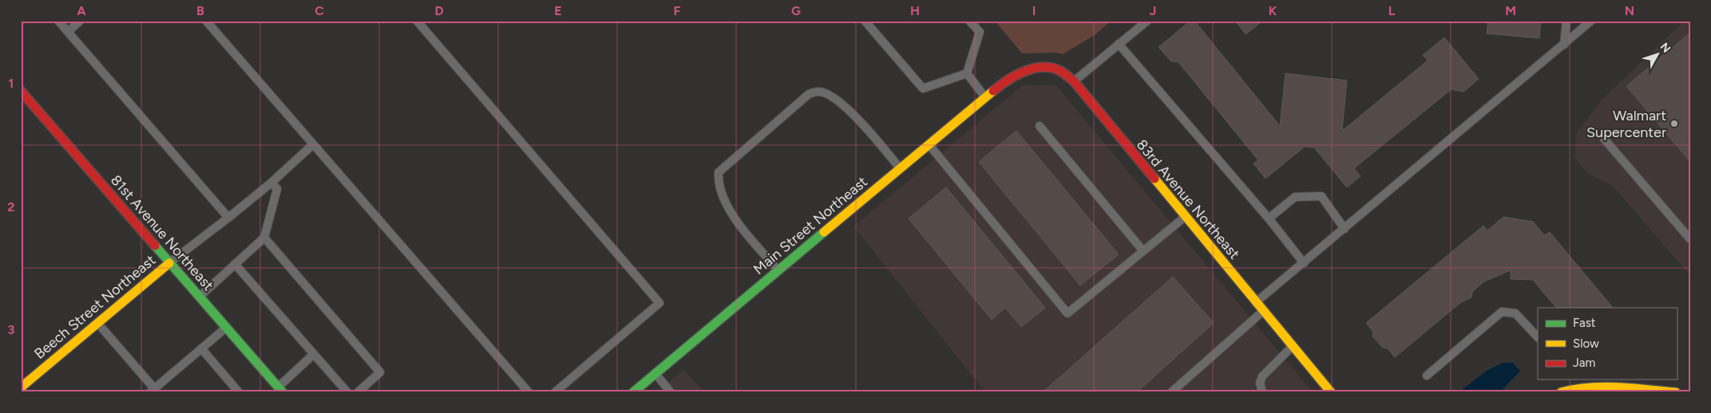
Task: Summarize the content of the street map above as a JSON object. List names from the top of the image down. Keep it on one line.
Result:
{"streets":{"street":["83rd Avenue Northeast","Main Street Northeast","81st Avenue Northeast","Beech Street Northeast"]},"crossings":[["83rd Avenue Northeast","Main Street Northeast"],["81st Avenue Northeast","Beech Street Northeast"]],"places":["Walmart Supercenter"],"legend":["Fast","Slow","Jam"],"north":"top right","grid":{"columns":["A","B","C","D","E","F","G","H","I","J","K","L","M","N"],"rows":["1","2","3"]}}
